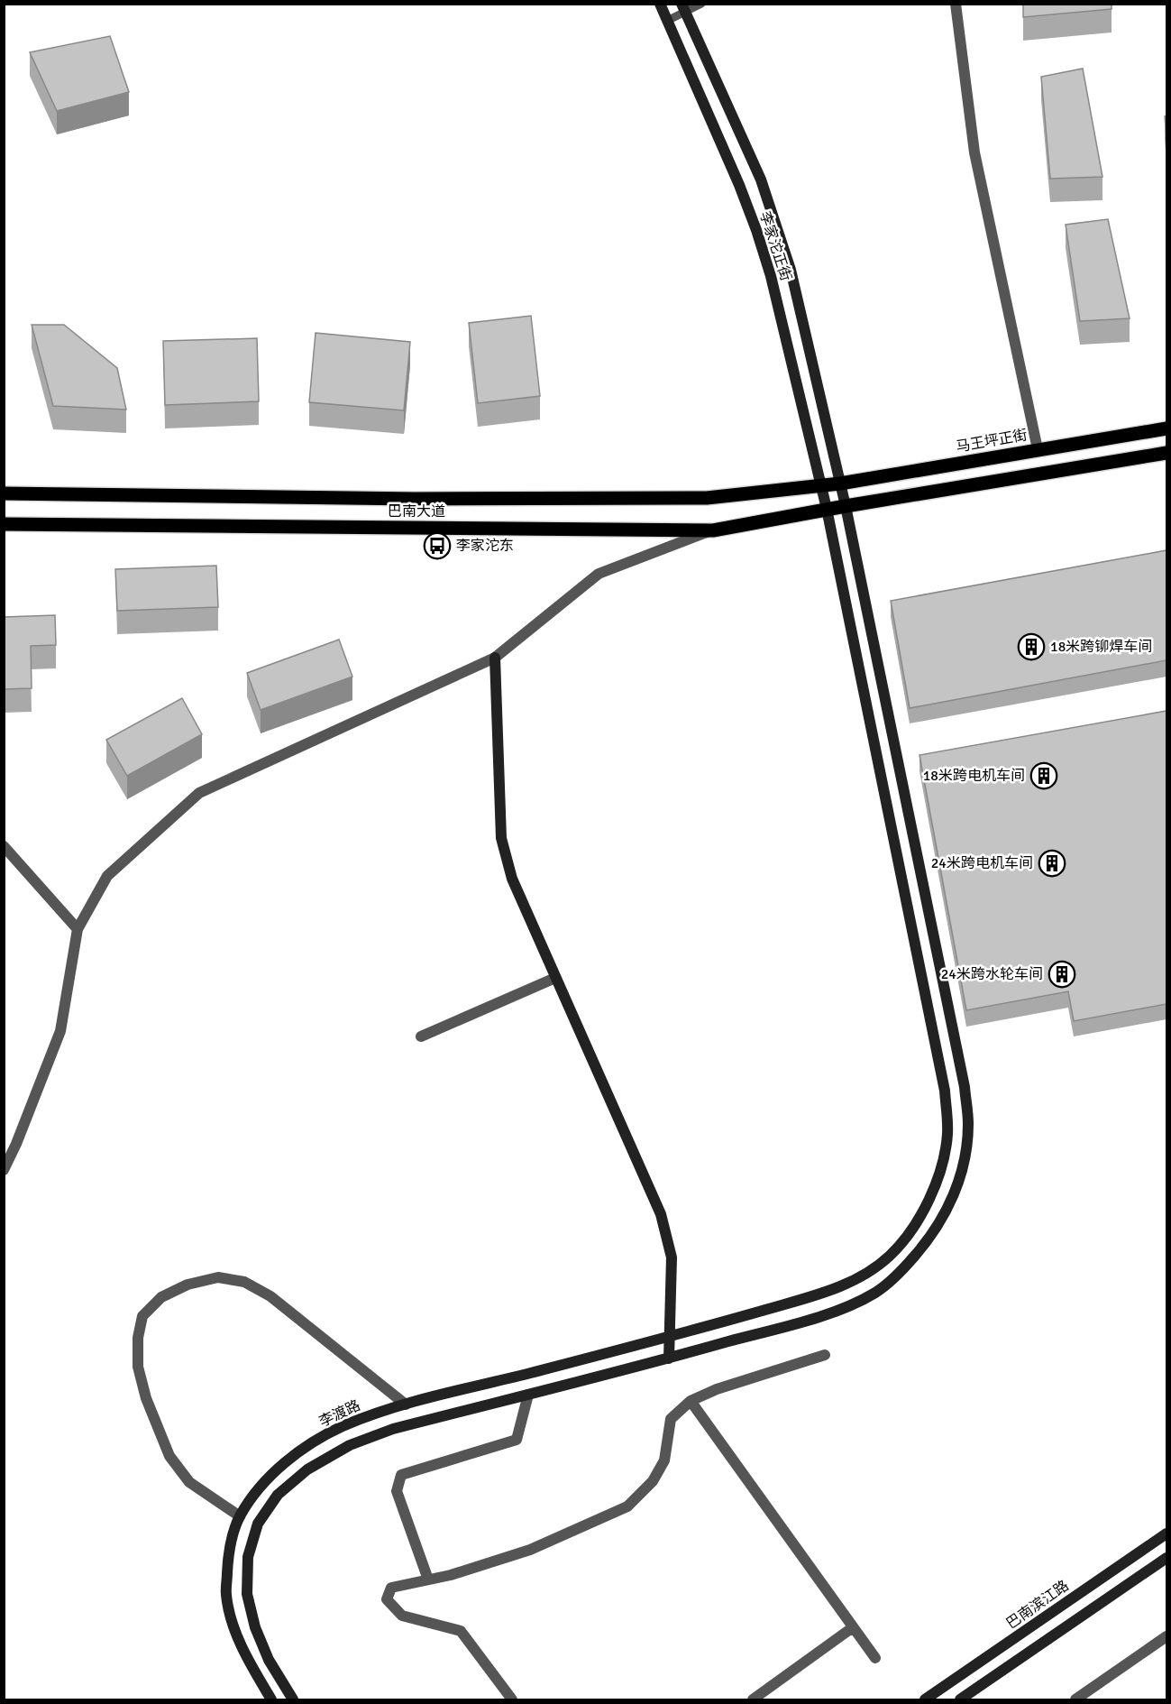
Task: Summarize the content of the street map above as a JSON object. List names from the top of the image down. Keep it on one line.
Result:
{"streets":{"main road":["李家沱正街","马王坪正街","巴南大道","李渡路","巴南滨江路"]},"crossings":[["李家沱正街","马王坪正街"],["李家沱正街","巴南大道"],["李家沱正街","李渡路"],["马王坪正街","巴南大道"]],"places":{"bus stop":["李家沱东"],"building":["18米跨铆焊车间","18米跨电机车间","24米跨电机车间","24米跨水轮车间"]}}
